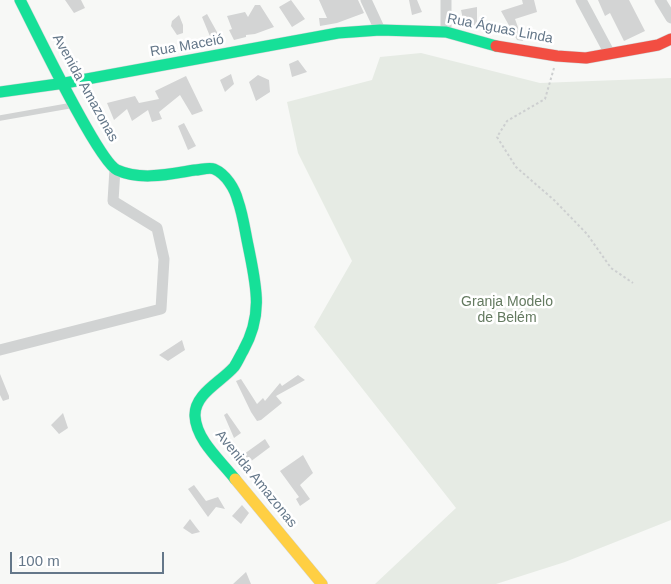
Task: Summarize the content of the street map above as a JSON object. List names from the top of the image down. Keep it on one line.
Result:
{"streets":{"street":["Rua Águas Linda","Rua Maceió","Avenida Amazonas"]},"crossings":[["Rua Águas Linda","Rua Maceió"],["Rua Maceió","Avenida Amazonas"]],"parks":["Granja Modelo de Belém"],"scale_bar":"100 m"}
